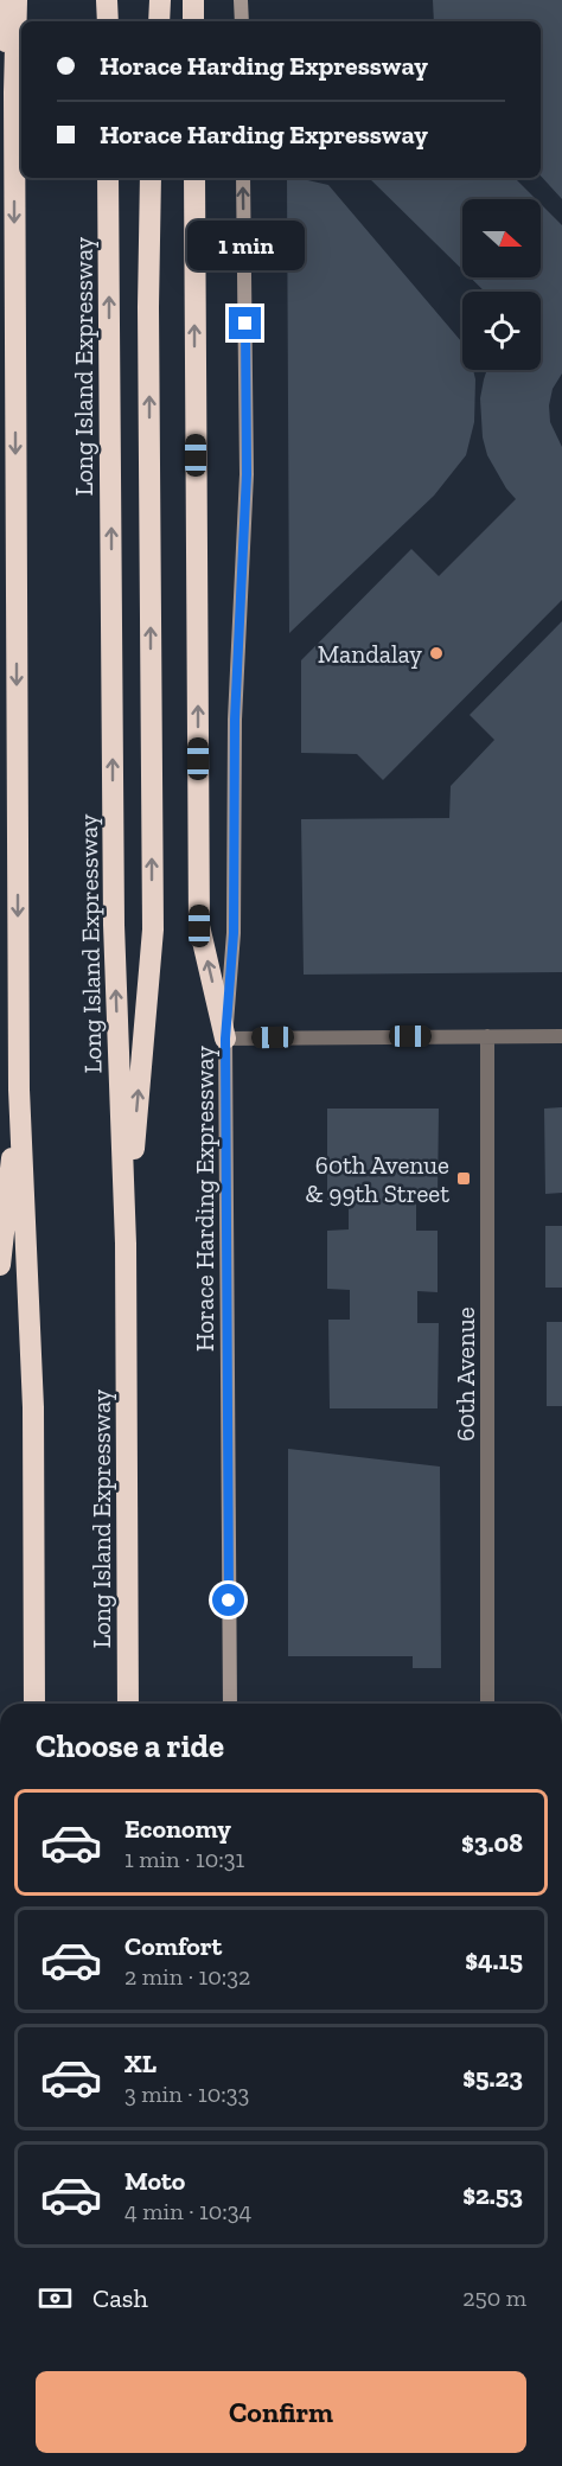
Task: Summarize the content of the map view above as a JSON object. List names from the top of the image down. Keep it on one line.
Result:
{"streets":{"highway":["Long Island Expressway"],"main road":["Horace Harding Expressway"],"street":["60th Avenue"]},"one_way":["Horace Harding Expressway"],"places":{"other":["Mandalay"],"transit":["60th Avenue & 99th Street"]},"north":"right","page":{"banner":["Horace Harding Expressway","Horace Harding Expressway"],"bubble":"1 min","heading":"Choose a ride","list":[{"name":"Economy","note":"1 min · 10:31","value":"$3.08"},{"name":"Comfort","note":"2 min · 10:32","value":"$4.15"},{"name":"XL","note":"3 min · 10:33","value":"$5.23"},{"name":"Moto","note":"4 min · 10:34","value":"$2.53"}],"pay":["Cash","250 m"],"buttons":"Confirm"}}
